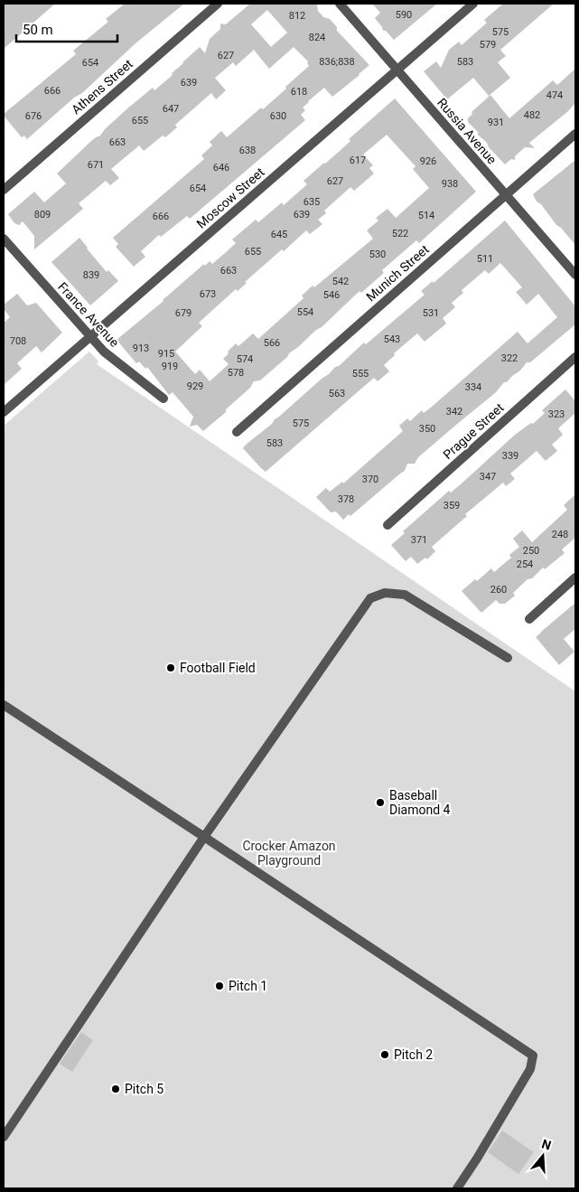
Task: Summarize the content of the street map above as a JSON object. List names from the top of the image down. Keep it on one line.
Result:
{"streets":{"street":["Athens Street","Russia Avenue","Moscow Street","Munich Street","France Avenue","Prague Street"]},"crossings":[["Russia Avenue","Moscow Street"],["Russia Avenue","Munich Street"],["Moscow Street","France Avenue"]],"parks":["Crocker Amazon Playground"],"places":["Football Field","Baseball Diamond 4","Pitch 1","Pitch 2","Pitch 5"],"house_numbers":["590","812","575","824","579","627","836;838","583","654","639","666","618","474","647","482","676","630","655","931","663","638","617","926","671","646","627","938","654","635","809","639","514","666","522","645","655","530","511","663","839","542","673","546","554","679","531","543","708","566","913","915","322","574","919","578","555","929","334","563","342","323","575","350","583","339","347","370","378","359","248","371","250","254","260"],"scale_bar":"50 m","north":"top"}
